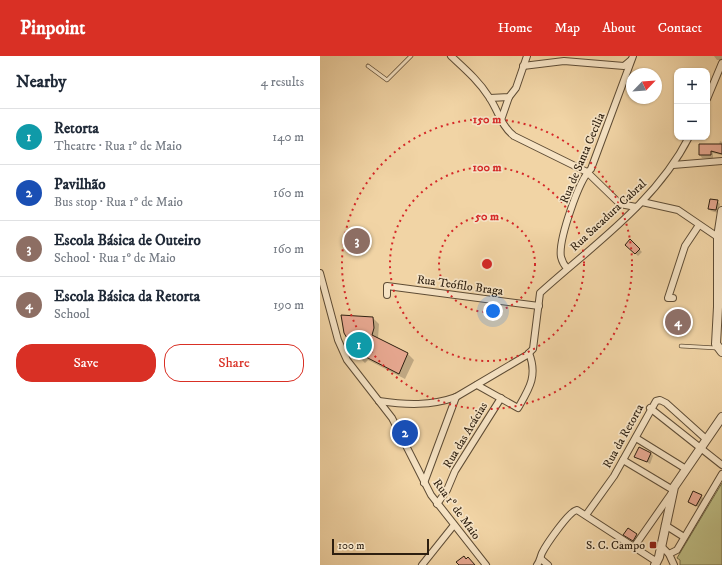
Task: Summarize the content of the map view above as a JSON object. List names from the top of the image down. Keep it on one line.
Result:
{"streets":{"street":["Rua de Santa Cecilia","Rua Sacadura Cabral","Rua Teófilo Braga","Rua das Acácias","Rua da Retorta","Rua 1º de Maio"]},"crossings":[["Rua de Santa Cecilia","Rua Sacadura Cabral"],["Rua Sacadura Cabral","Rua Teófilo Braga"],["Rua das Acácias","Rua 1º de Maio"]],"places":{"transit":["S. C. Campo"]},"scale_bar":"100 m","north":"top right","page":{"header":"Pinpoint","nav":["Home","Map","About","Contact"],"heading":["Nearby","4 results"],"map_buttons":["+","−"],"list":[{"mark":"1","name":"Retorta","note":"Theatre · Rua 1º de Maio","value":"140 m"},{"mark":"2","name":"Pavilhão","note":"Bus stop · Rua 1º de Maio","value":"160 m"},{"mark":"3","name":"Escola Básica de Outeiro","note":"School · Rua 1º de Maio","value":"160 m"},{"mark":"4","name":"Escola Básica da Retorta","note":"School","value":"190 m"}],"pins":["3","4","1","2"],"buttons":["Save","Share"],"scale":"100 m"},"rings":["150 m","100 m","50 m"]}
